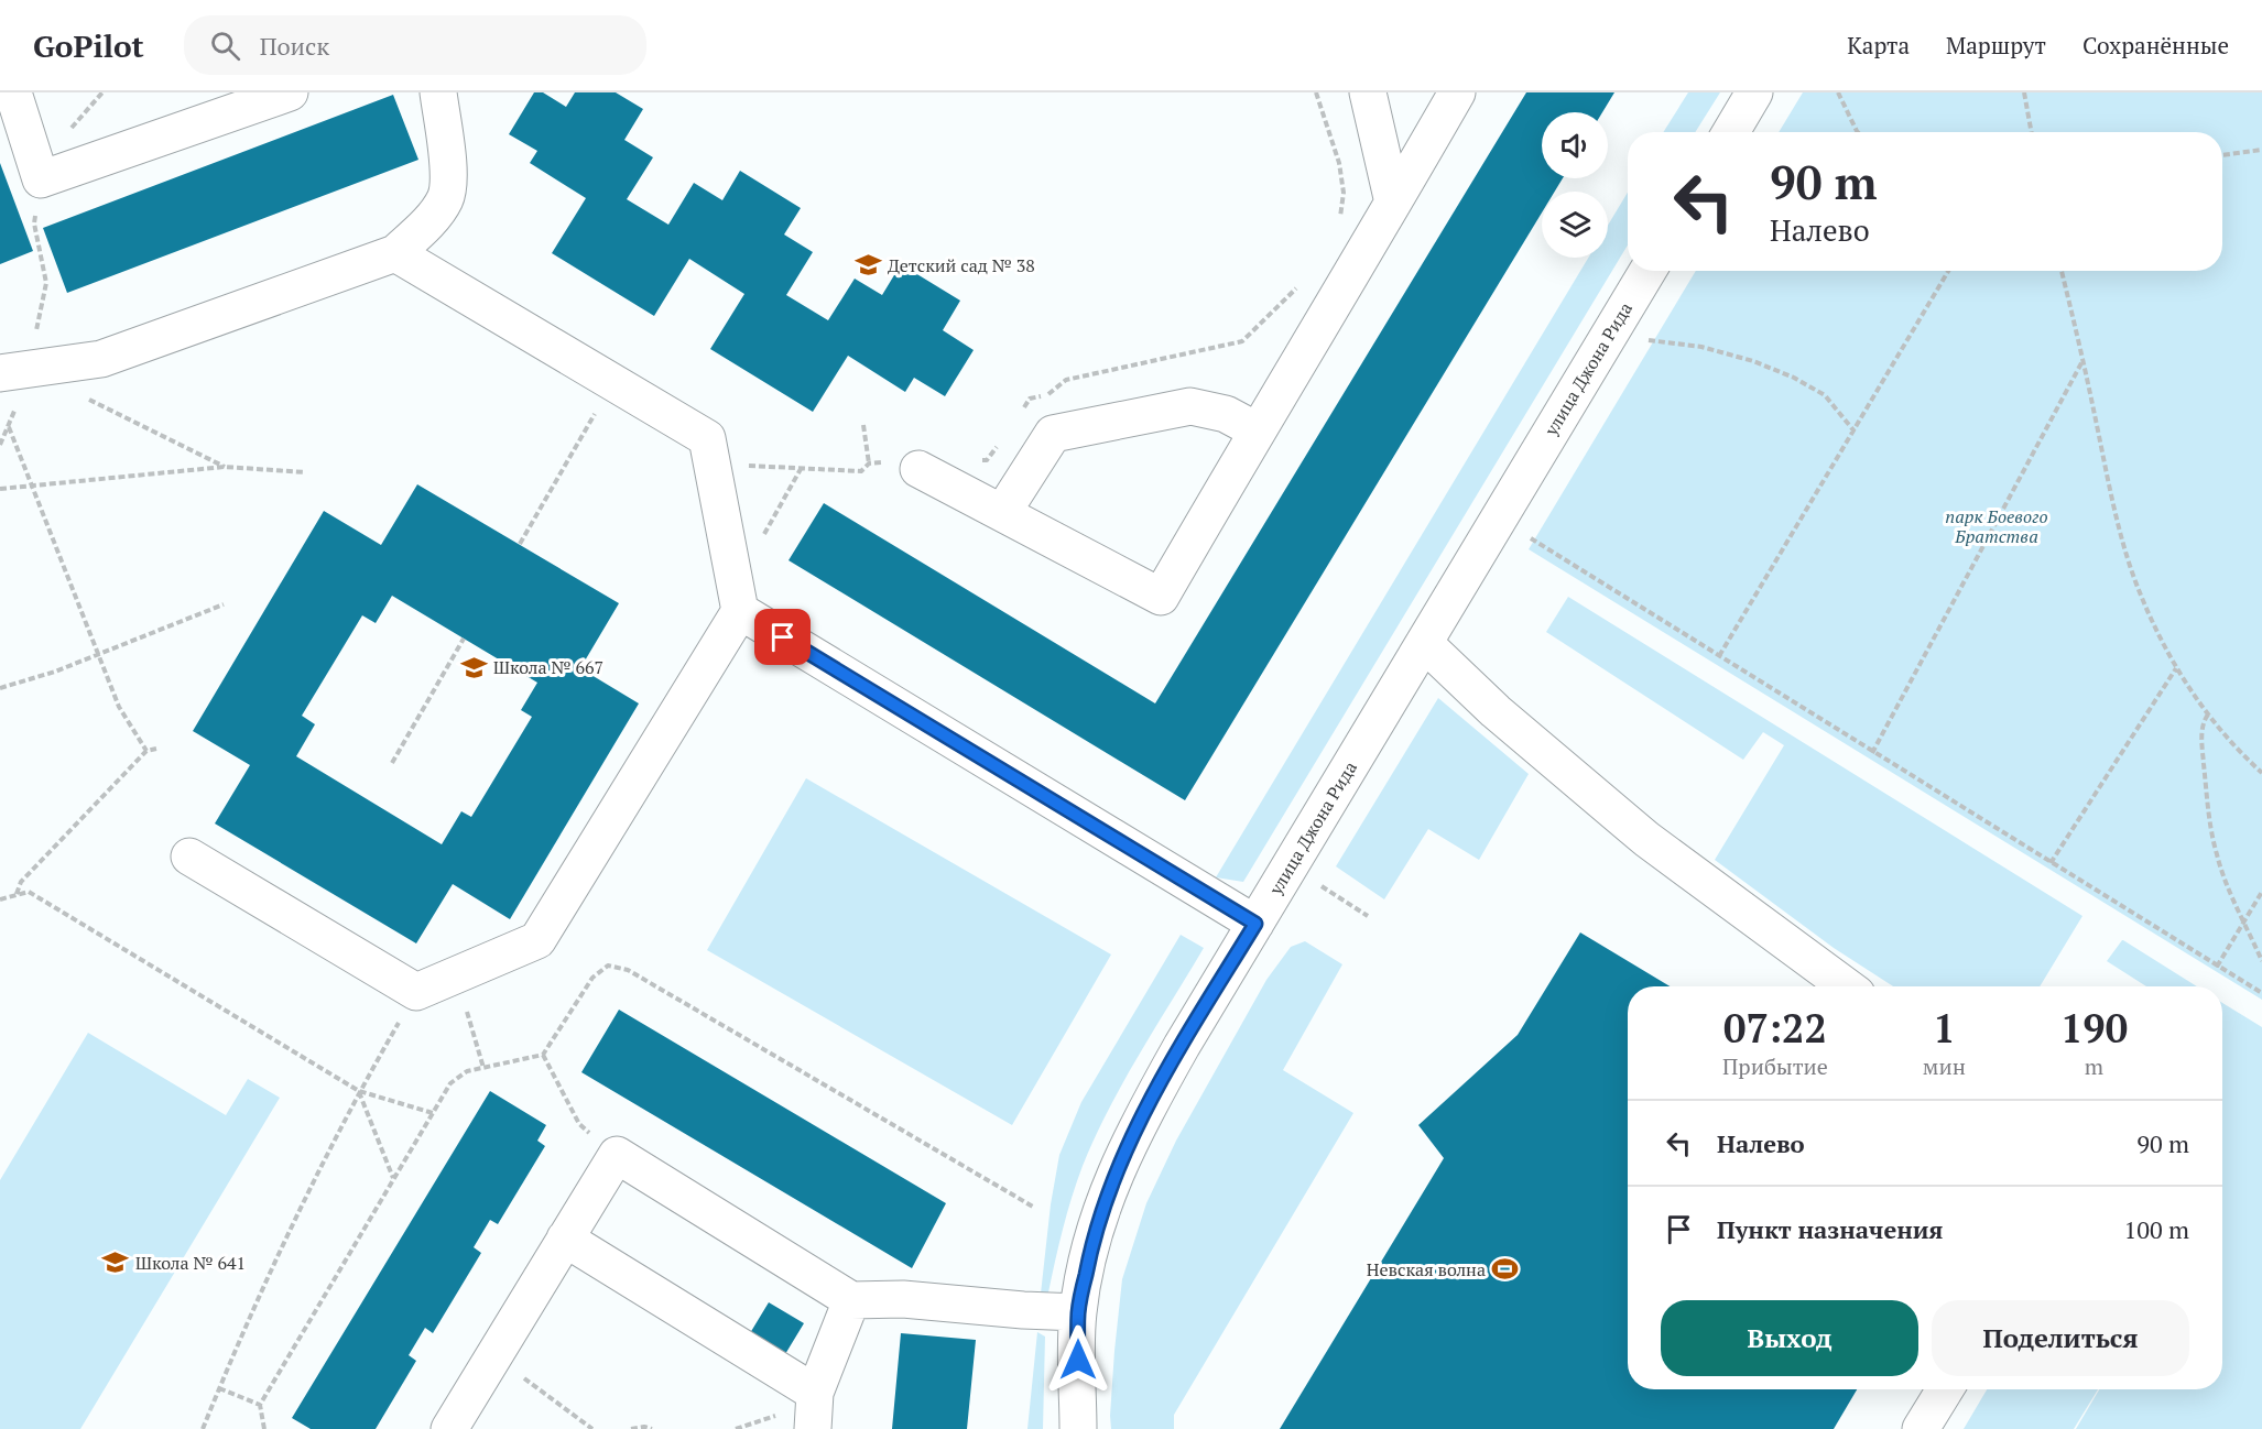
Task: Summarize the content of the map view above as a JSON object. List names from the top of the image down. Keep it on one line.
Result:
{"streets":{"street":["улица Джона Рида"]},"parks":["парк Боевого Братства"],"places":{"school or university":["Детский сад № 38","Школа № 667","Школа № 641"],"sports":["Невская волна"]},"page":{"header":"GoPilot","search":"Поиск","nav":["Карта","Маршрут","Сохранённые"],"turn":["90 m","Налево"],"eta":["07:22","Прибытие","1","мин","190","m"],"list":[{"name":"Налево","value":"90 m"},{"name":"Пункт назначения","value":"100 m"}],"buttons":["Выход","Поделиться"]}}
